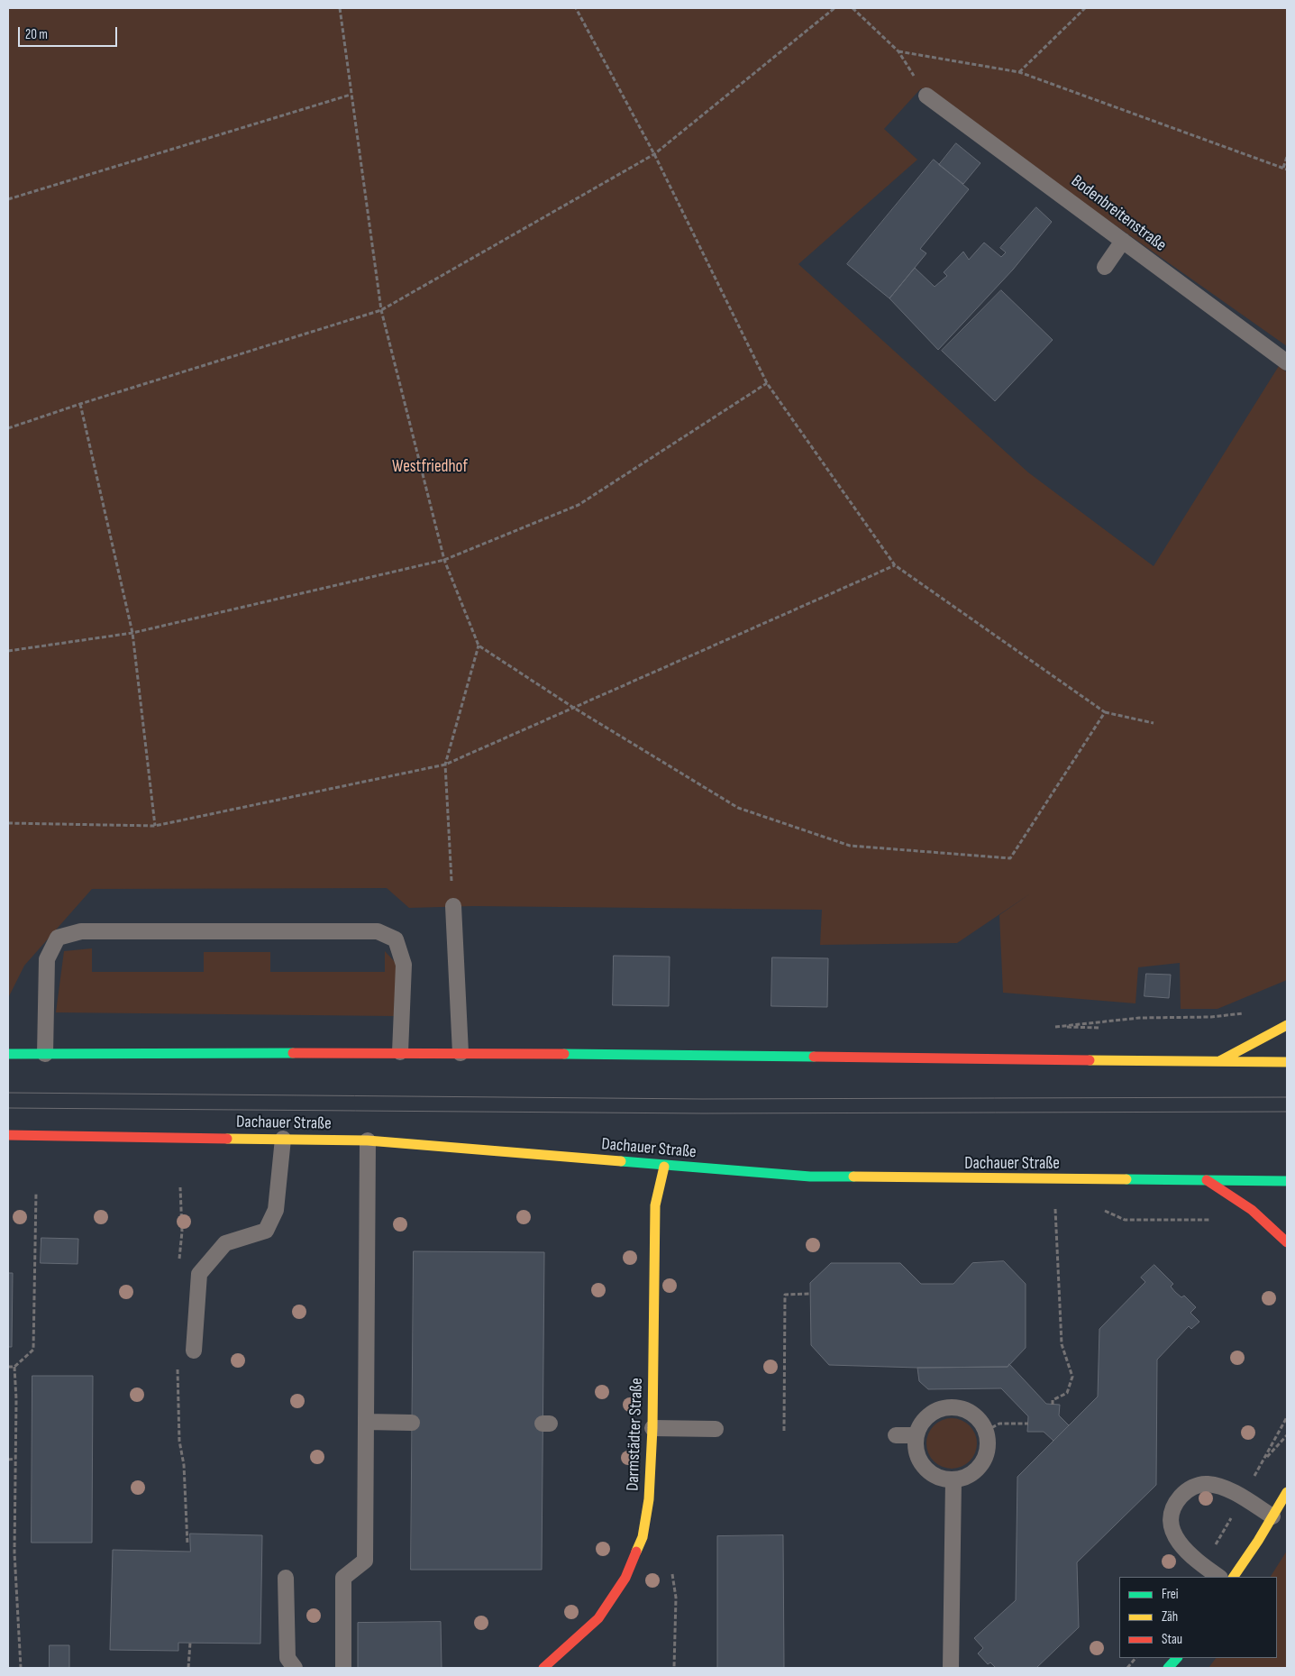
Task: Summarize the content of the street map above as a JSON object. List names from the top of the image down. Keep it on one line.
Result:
{"streets":{"main road":["Dachauer Straße","Darmstädter Straße"],"lane":["Bodenbreitenstraße"]},"crossings":[["Dachauer Straße","Darmstädter Straße"]],"parks":["Westfriedhof"],"legend":["Frei","Zäh","Stau"],"scale_bar":"20 m"}
